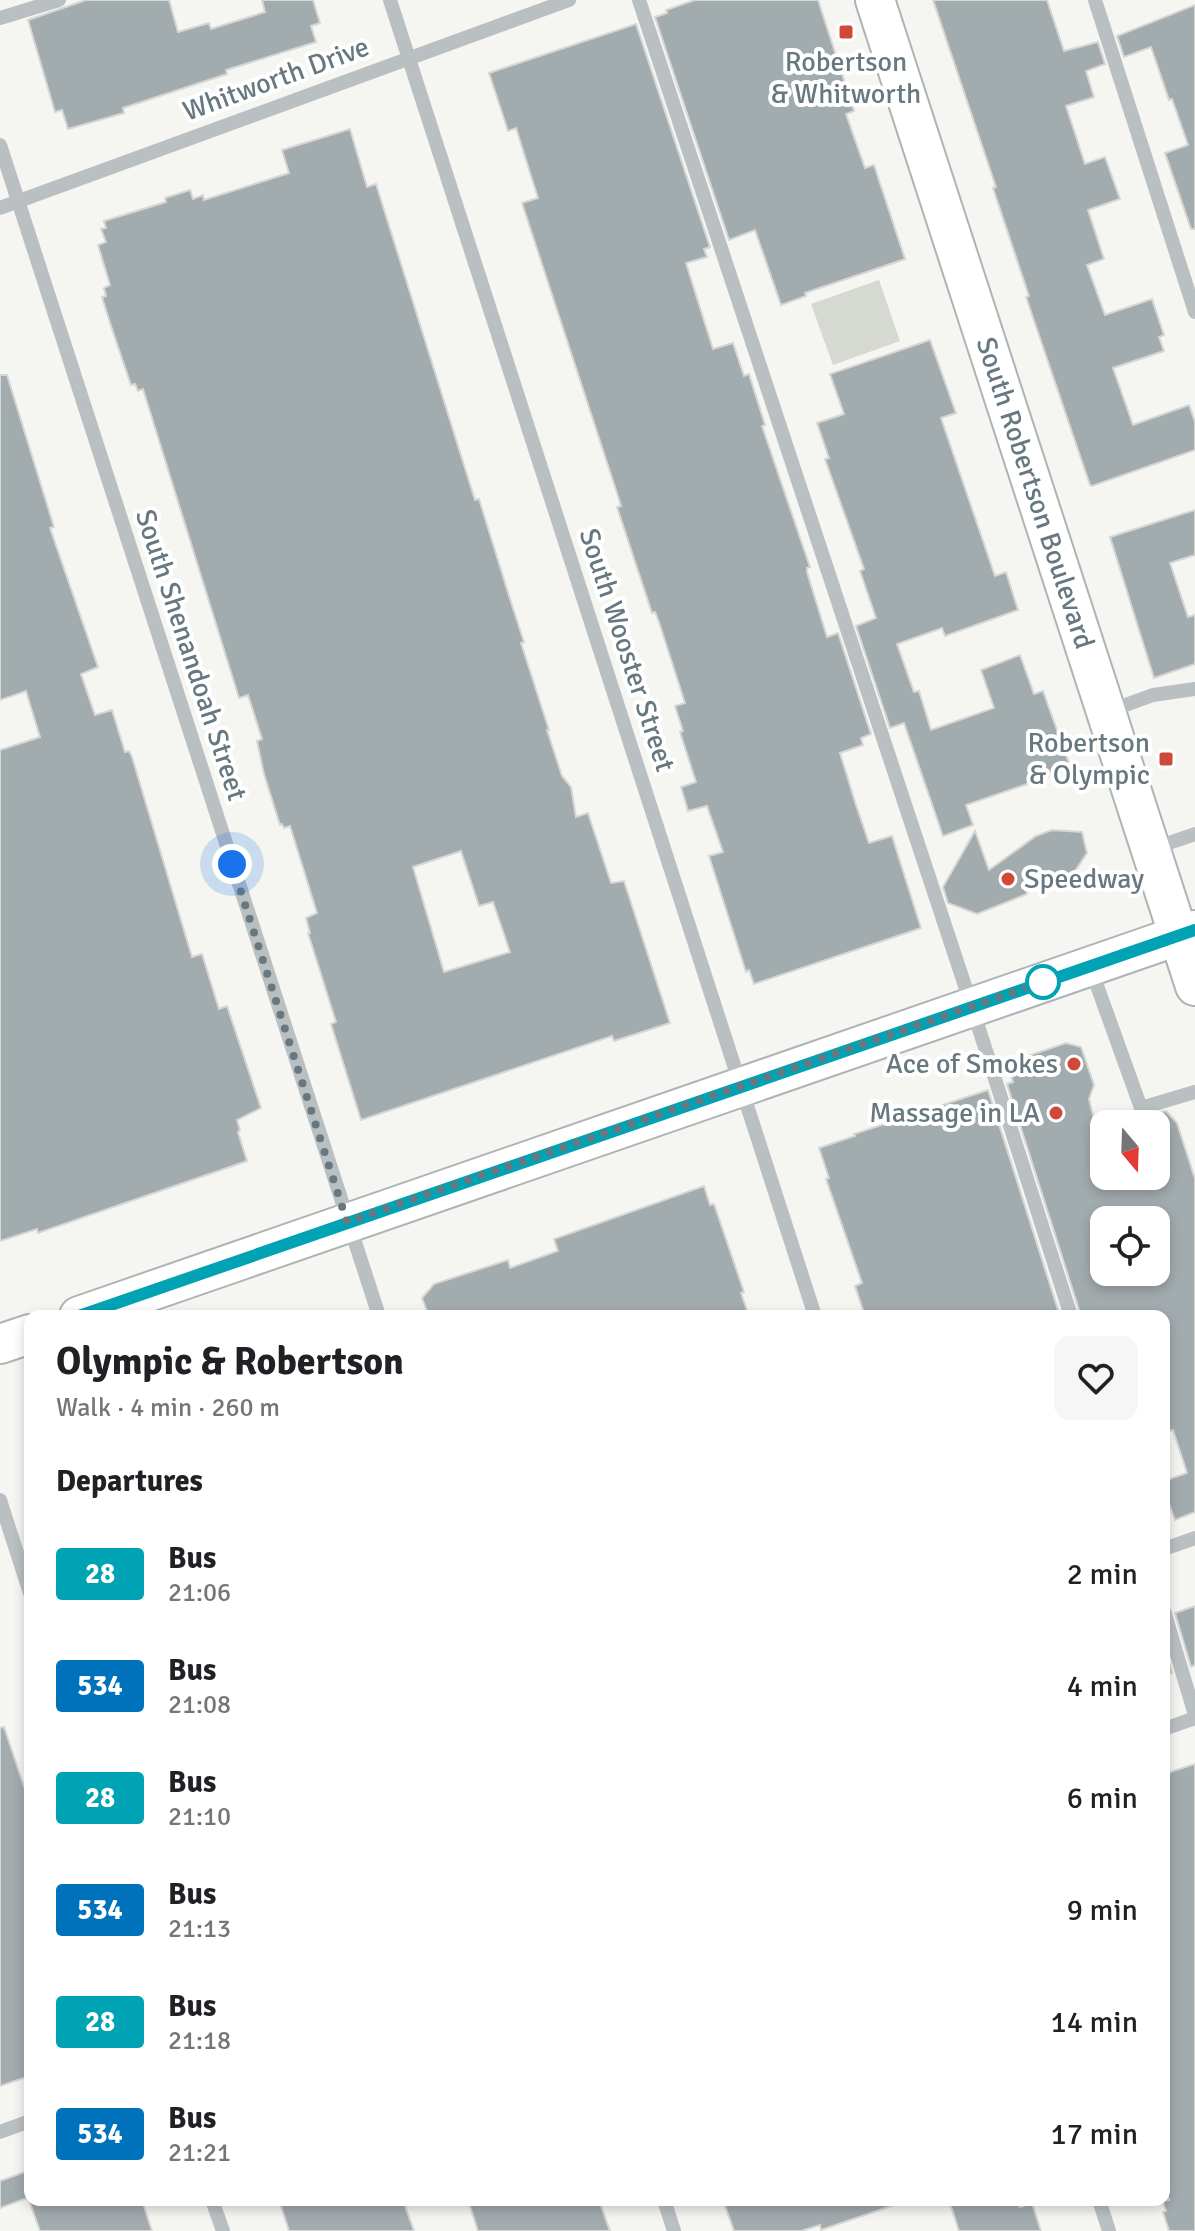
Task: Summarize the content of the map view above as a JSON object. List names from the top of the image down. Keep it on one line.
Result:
{"streets":{"main road":["South Robertson Boulevard"],"street":["Whitworth Drive","South Wooster Street","South Shenandoah Street"]},"crossings":[["Whitworth Drive","South Wooster Street"],["Whitworth Drive","South Shenandoah Street"]],"places":{"transit":["Robertson & Whitworth","Robertson & Olympic"],"other":["Speedway","Ace of Smokes","Massage in LA"]},"lines":["bus line 28"],"north":"bottom","page":{"heading":[["Olympic & Robertson","Walk · 4 min · 260 m"],"Departures"],"list":[{"mark":"28","name":"Bus","note":"21:06","value":"2 min"},{"mark":"534","name":"Bus","note":"21:08","value":"4 min"},{"mark":"28","name":"Bus","note":"21:10","value":"6 min"},{"mark":"534","name":"Bus","note":"21:13","value":"9 min"},{"mark":"28","name":"Bus","note":"21:18","value":"14 min"},{"mark":"534","name":"Bus","note":"21:21","value":"17 min"}]}}
